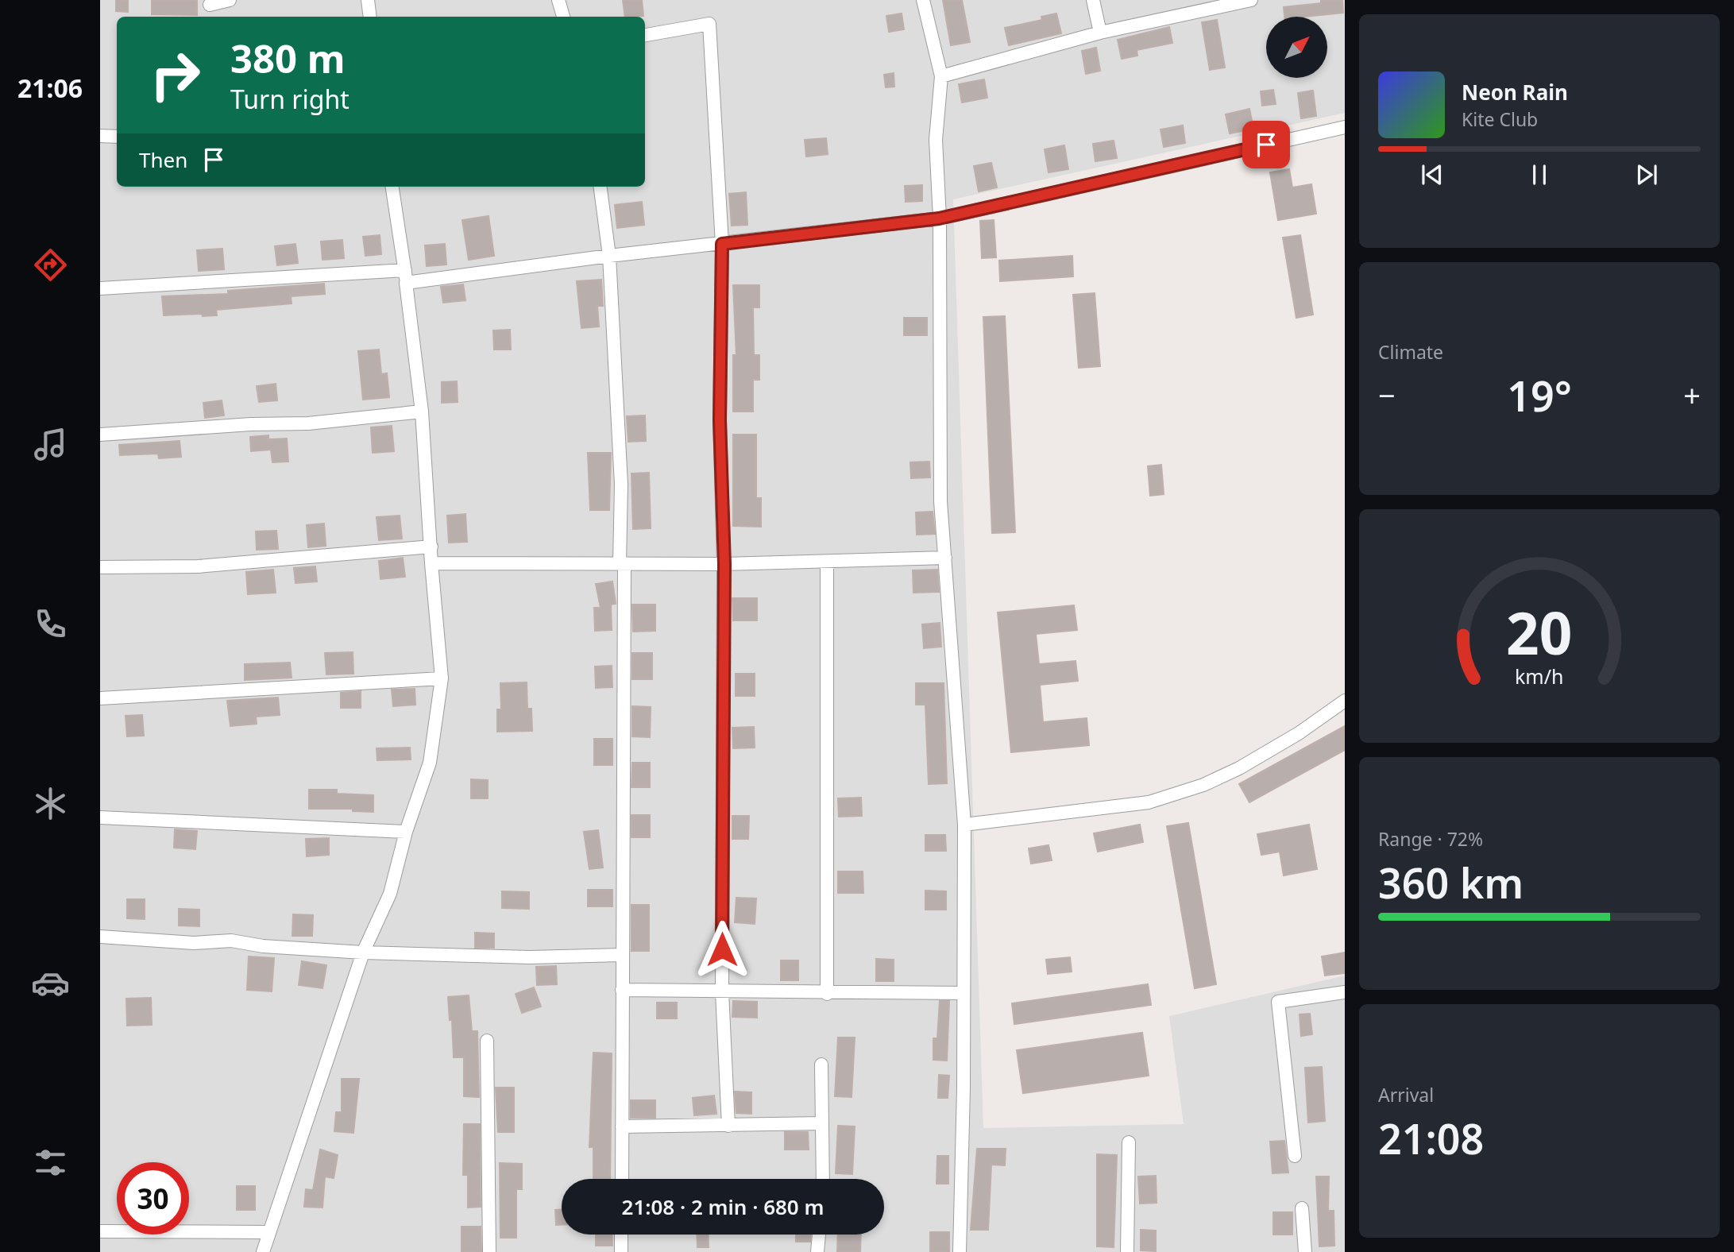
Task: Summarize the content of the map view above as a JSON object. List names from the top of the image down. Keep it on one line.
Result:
{"north":"top right","page":{"tabs":"21:06","turn":["380 m","Turn right"],"song":["Neon Rain","Kite Club"],"then":"Then","tile":["Climate",["Range · 72%","360 km"],["Arrival","21:08"]],"heat":["−","19°","+"],"limit":"30","trip":"21:08 · 2 min · 680 m","gauge":["20","km/h"]}}
